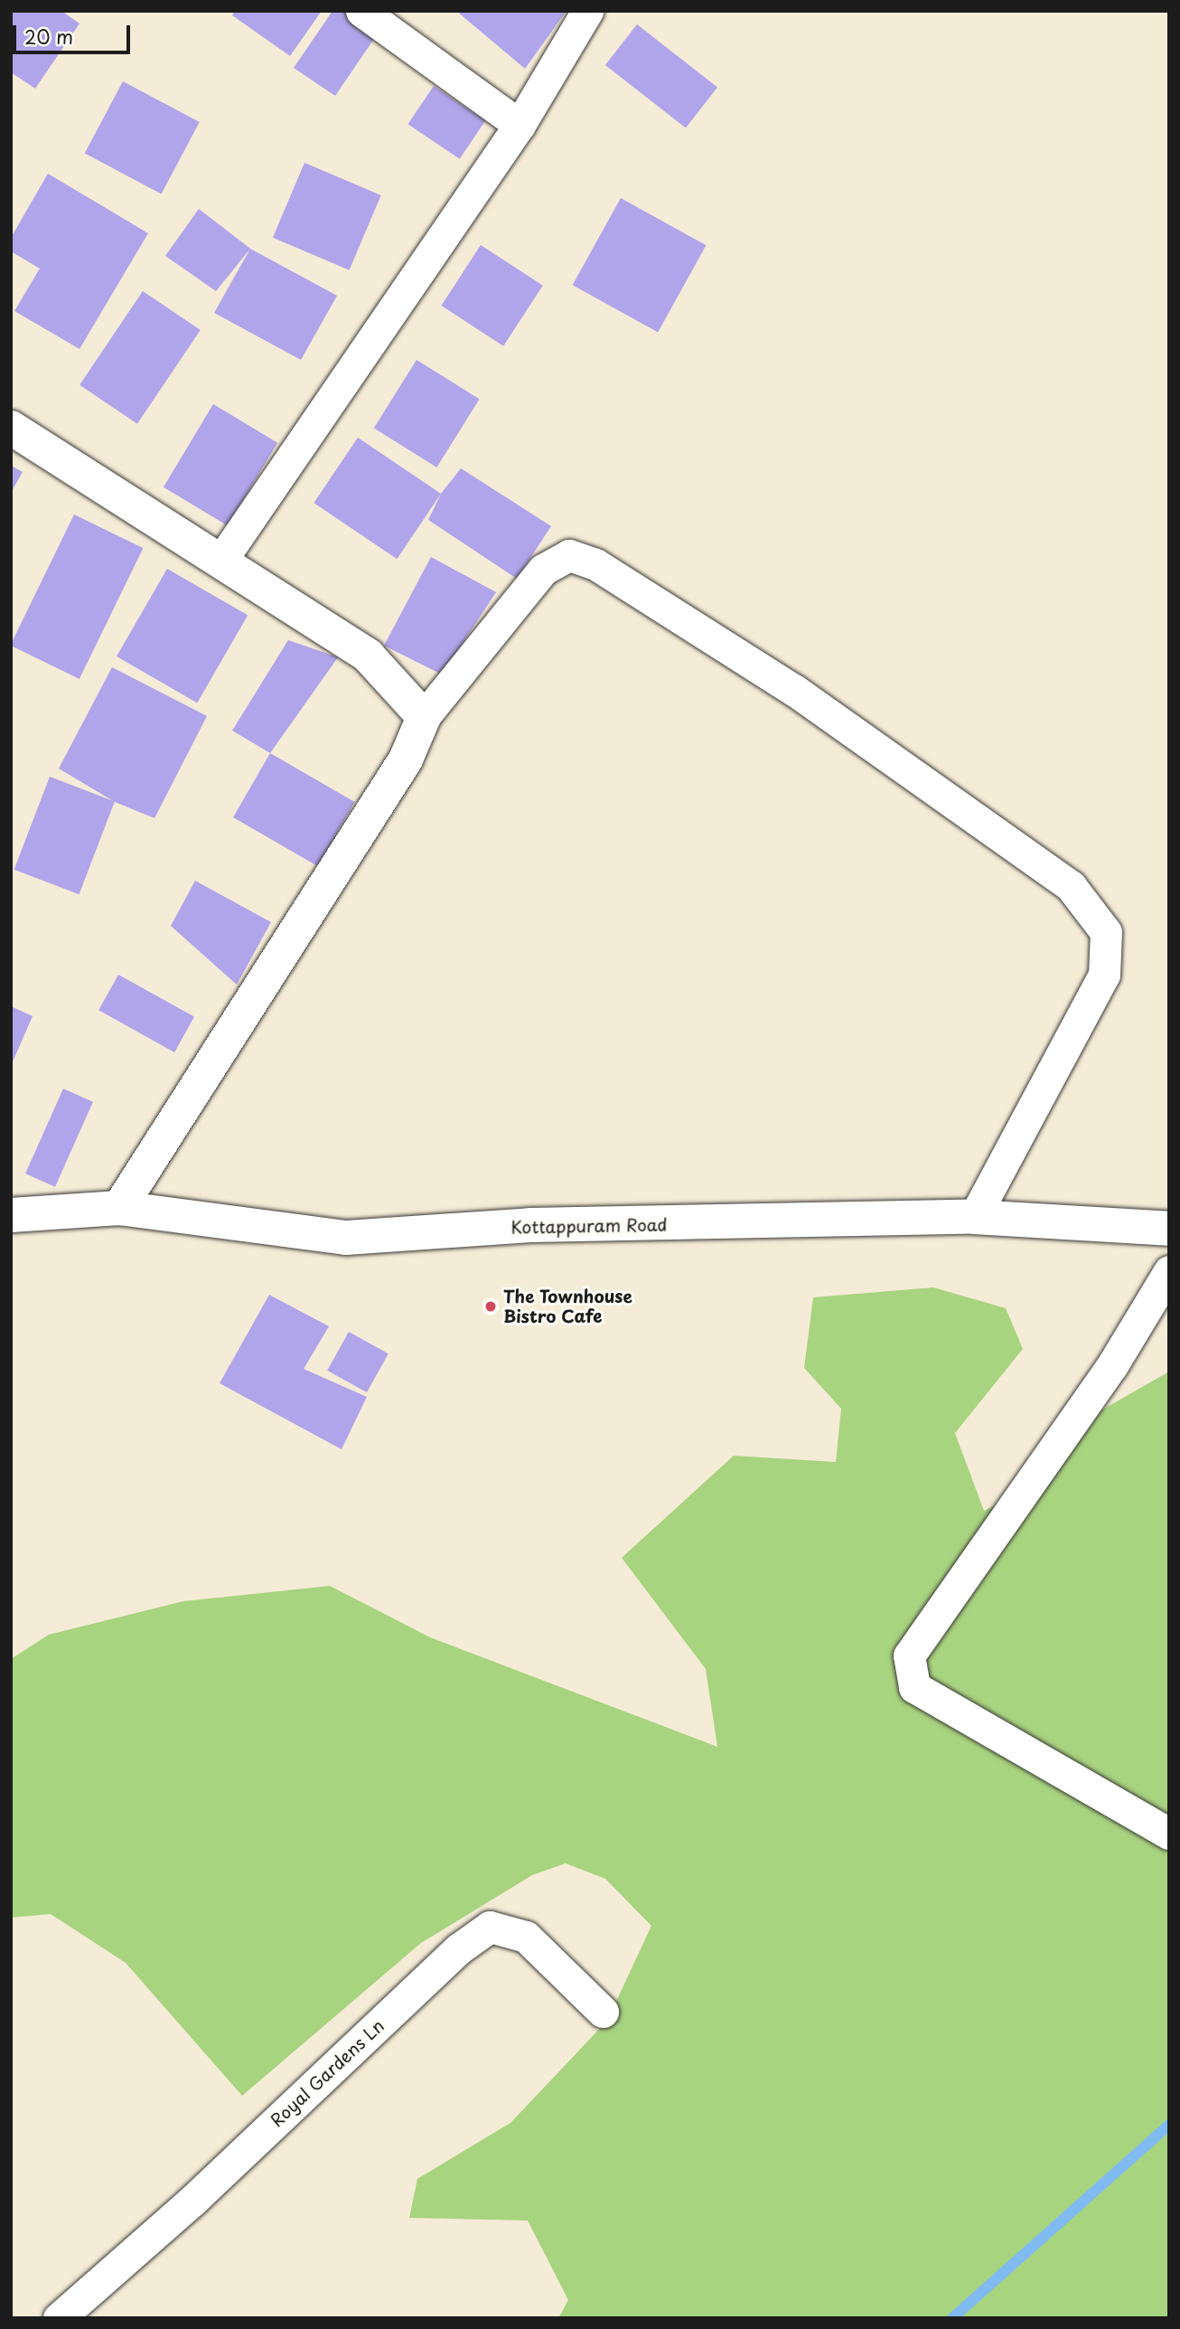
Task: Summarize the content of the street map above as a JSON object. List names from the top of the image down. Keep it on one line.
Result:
{"streets":{"street":["Kottappuram Road","Royal Gardens Ln"]},"places":["The Townhouse Bistro Cafe"],"scale_bar":"20 m"}
